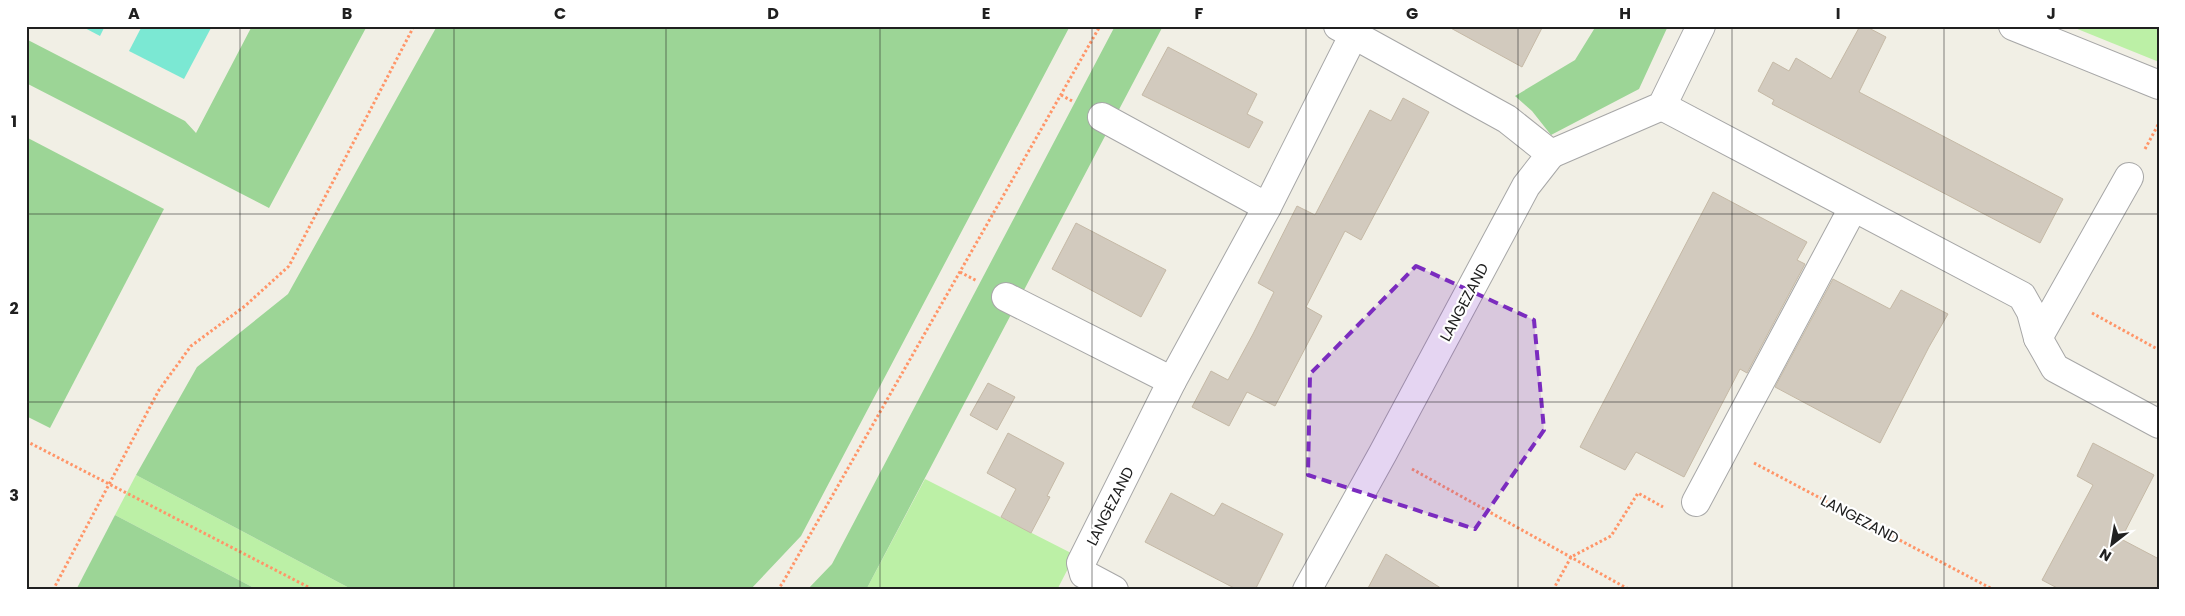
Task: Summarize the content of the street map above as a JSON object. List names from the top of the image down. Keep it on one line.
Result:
{"streets":{"street":["LANGEZAND"]},"north":"bottom left","grid":{"columns":["A","B","C","D","E","F","G","H","I","J"],"rows":["1","2","3"]}}
